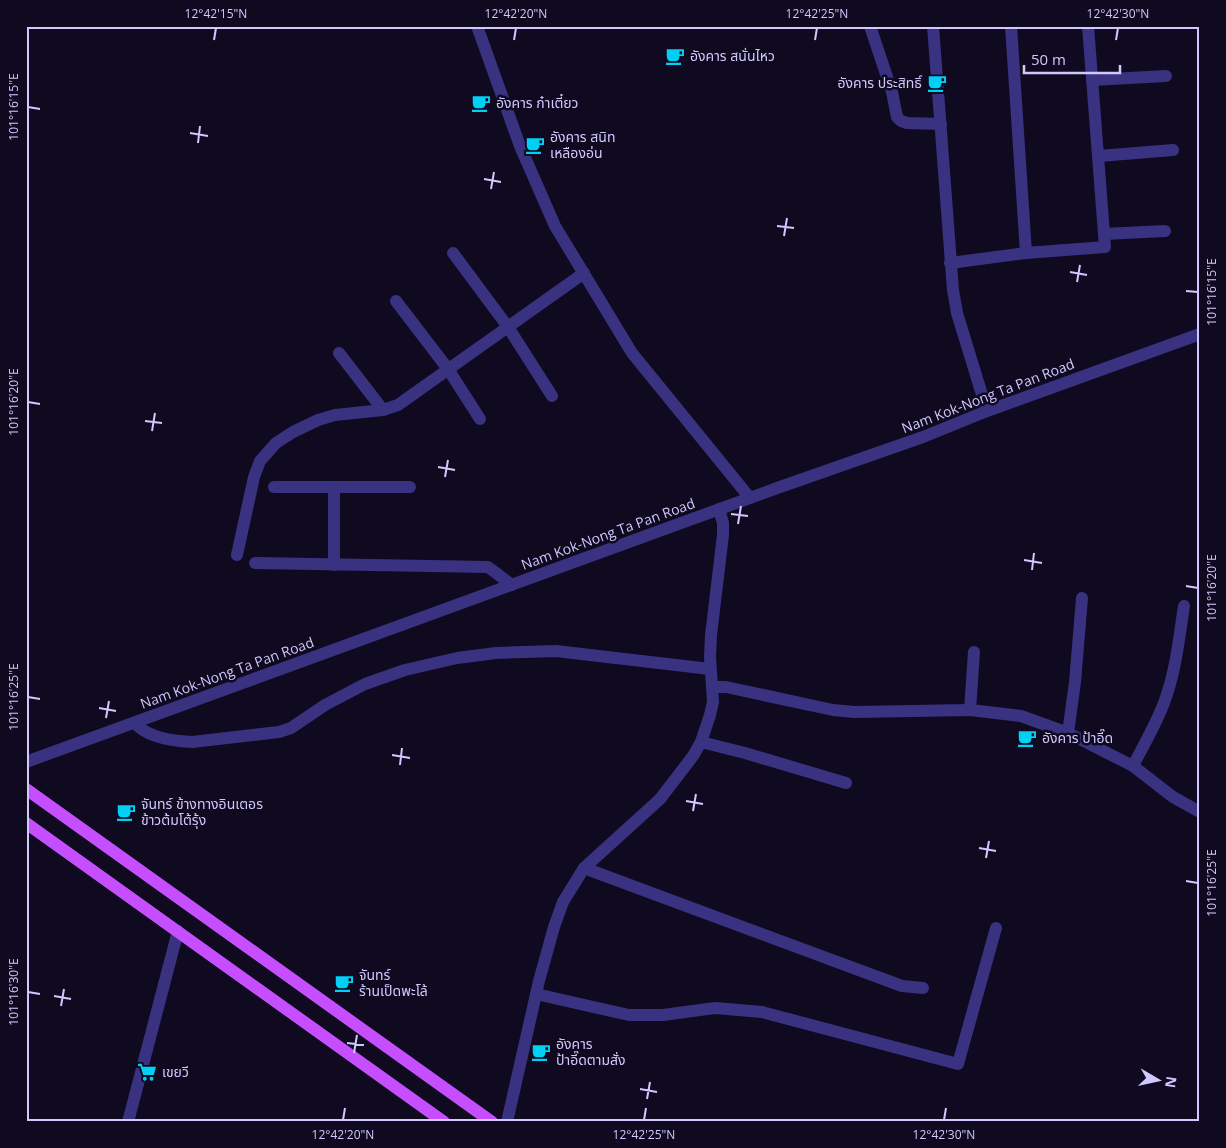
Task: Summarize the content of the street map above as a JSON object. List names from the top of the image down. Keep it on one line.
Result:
{"streets":{"street":["Nam Kok-Nong Ta Pan Road"]},"places":{"cafe":["อังคาร สนั่นไหว","อังคาร ประสิทธิ์","อังคาร ก๋าเตี๋ยว","อังคาร สนิท เหลืองอ่น","อังคาร ป้าอี๊ด","จันทร์ ข้างทางอินเตอร ข้าวต้มโต้รุ้ง","จันทร์ ร้านเป็ดพะโล้","อังคาร ป้าอี๊ดตามสั่ง"],"supermarket":["เขยวี"]},"scale_bar":"50 m","north":"right","coordinates":["12°42'15\"N","12°42'20\"N","12°42'25\"N","12°42'30\"N","101°16'15\"E","101°16'20\"E","101°16'25\"E","101°16'30\"E"]}
